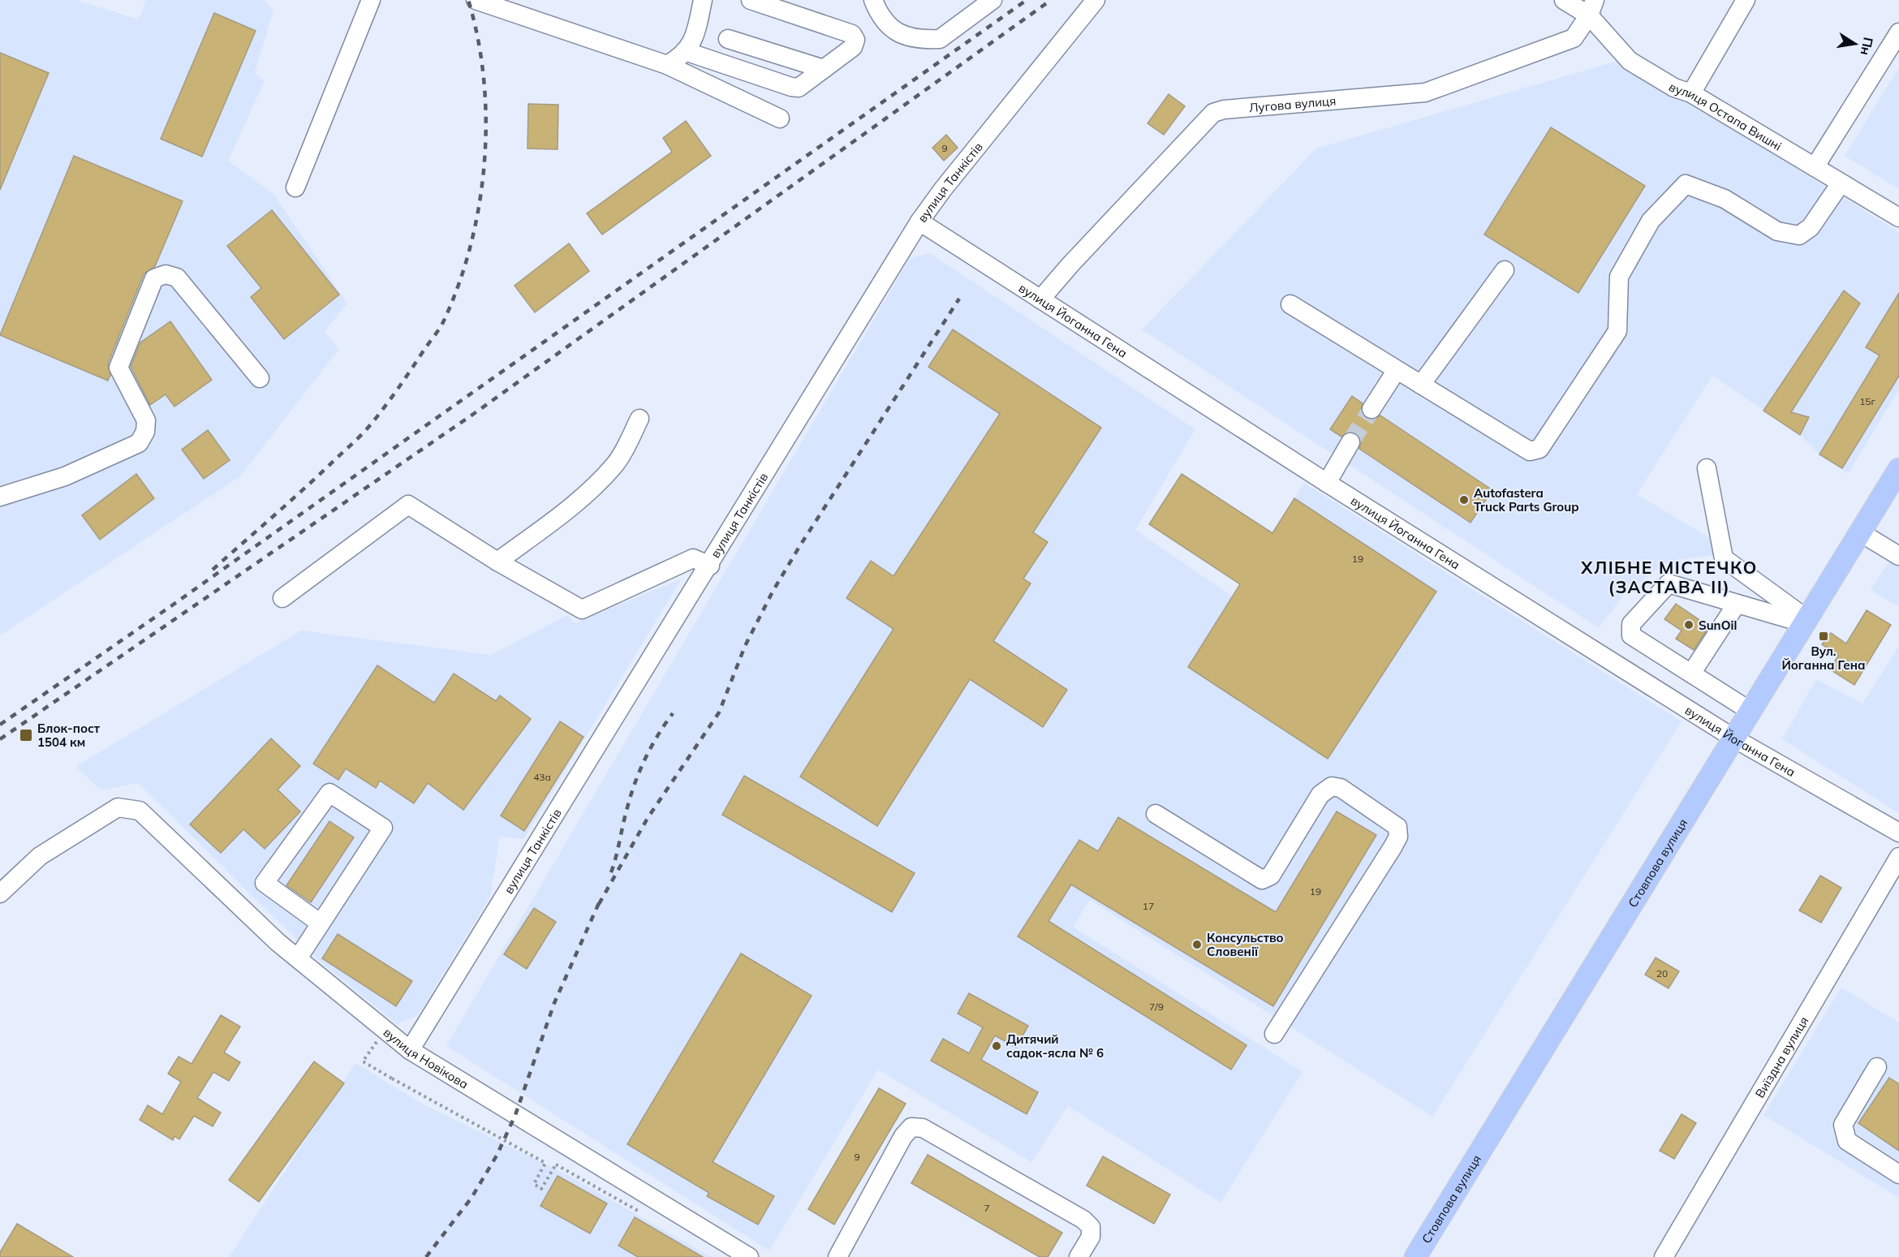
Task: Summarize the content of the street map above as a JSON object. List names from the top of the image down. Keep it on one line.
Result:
{"streets":{"main road":["Стовпова вулиця"],"street":["Лугова вулиця","вулиця Остапа Вишні","вулиця Танкістів","вулиця Йоганна Гена","вулиця Новікова","Виїздна вулиця"]},"crossings":[["Лугова вулиця","вулиця Остапа Вишні"],["Лугова вулиця","вулиця Йоганна Гена"],["вулиця Танкістів","вулиця Йоганна Гена"],["вулиця Танкістів","вулиця Новікова"],["вулиця Йоганна Гена","Стовпова вулиця"]],"districts":["ХЛІБНЕ МІСТЕЧКО (ЗАСТАВА ІІ)"],"places":{"other":["Autofastera Truck Parts Group","SunOil","Консульство Словенії","Дитячий садок-ясла № 6"],"transit":["Вул. Йоганна Гена","Блок-пост 1504 км"]},"house_numbers":["9","15г","19","43а","19","17","20","7/9","9","7"],"north":"right"}
